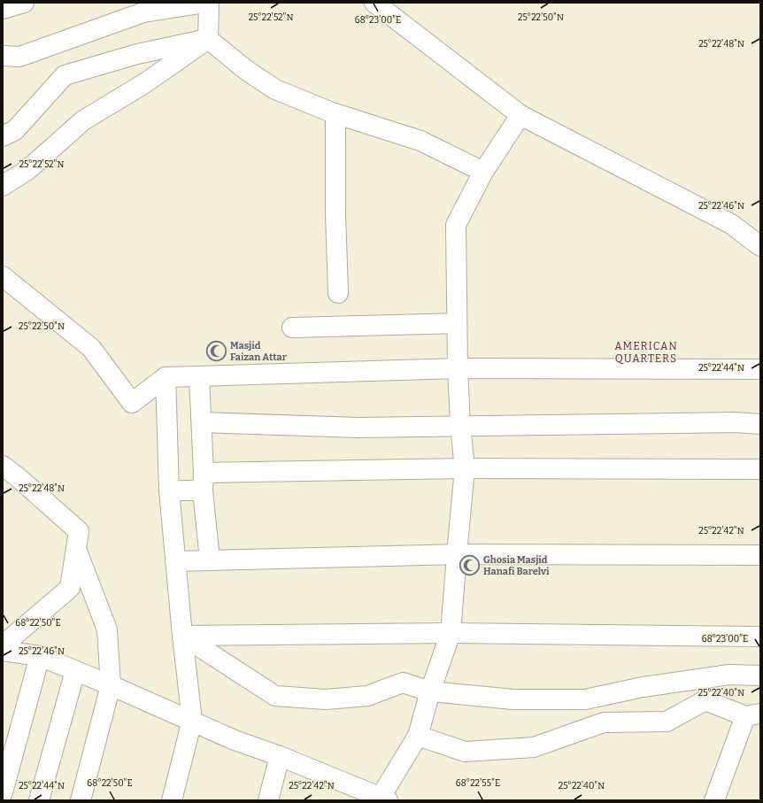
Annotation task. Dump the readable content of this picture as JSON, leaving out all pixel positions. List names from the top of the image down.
{
  "districts": ["AMERICAN QUARTERS"],
  "places": {
    "mosque": ["Masjid Faizan Attar", "Ghosia Masjid Hanafi Barelvi"]
  },
  "coordinates": [
    "25°22'52\"N",
    "25°22'50\"N",
    "68°23'00\"E",
    "25°22'48\"N",
    "25°22'46\"N",
    "25°22'44\"N",
    "25°22'42\"N",
    "68°22'50\"E",
    "25°22'40\"N",
    "68°22'55\"E"
  ]
}
